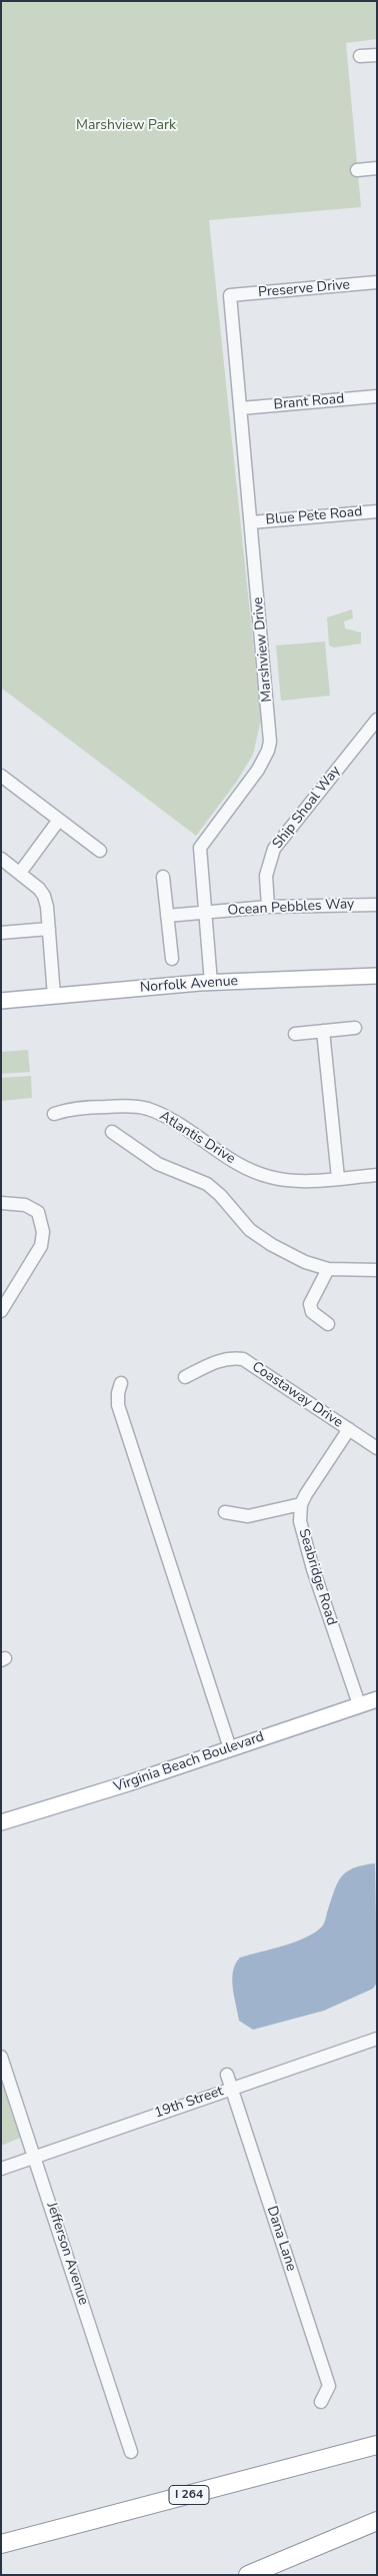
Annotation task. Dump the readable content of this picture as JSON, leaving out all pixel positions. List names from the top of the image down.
{
  "streets": {
    "highway": ["I 264"],
    "main road": ["Norfolk Avenue", "Virginia Beach Boulevard"],
    "street": [
      "Preserve Drive",
      "Brant Road",
      "Blue Pete Road",
      "Marshview Drive",
      "Ship Shoal Way",
      "Ocean Pebbles Way",
      "Atlantis Drive",
      "Coastaway Drive",
      "Seabridge Road",
      "19th Street",
      "Dana Lane",
      "Jefferson Avenue"
    ]
  },
  "crossings": [
    ["Preserve Drive", "Marshview Drive"],
    ["Brant Road", "Marshview Drive"],
    ["Blue Pete Road", "Marshview Drive"],
    ["Marshview Drive", "Ocean Pebbles Way"],
    ["Marshview Drive", "Norfolk Avenue"],
    ["Ship Shoal Way", "Ocean Pebbles Way"],
    ["Seabridge Road", "Virginia Beach Boulevard"],
    ["19th Street", "Dana Lane"],
    ["19th Street", "Jefferson Avenue"]
  ],
  "parks": ["Marshview Park"]
}
